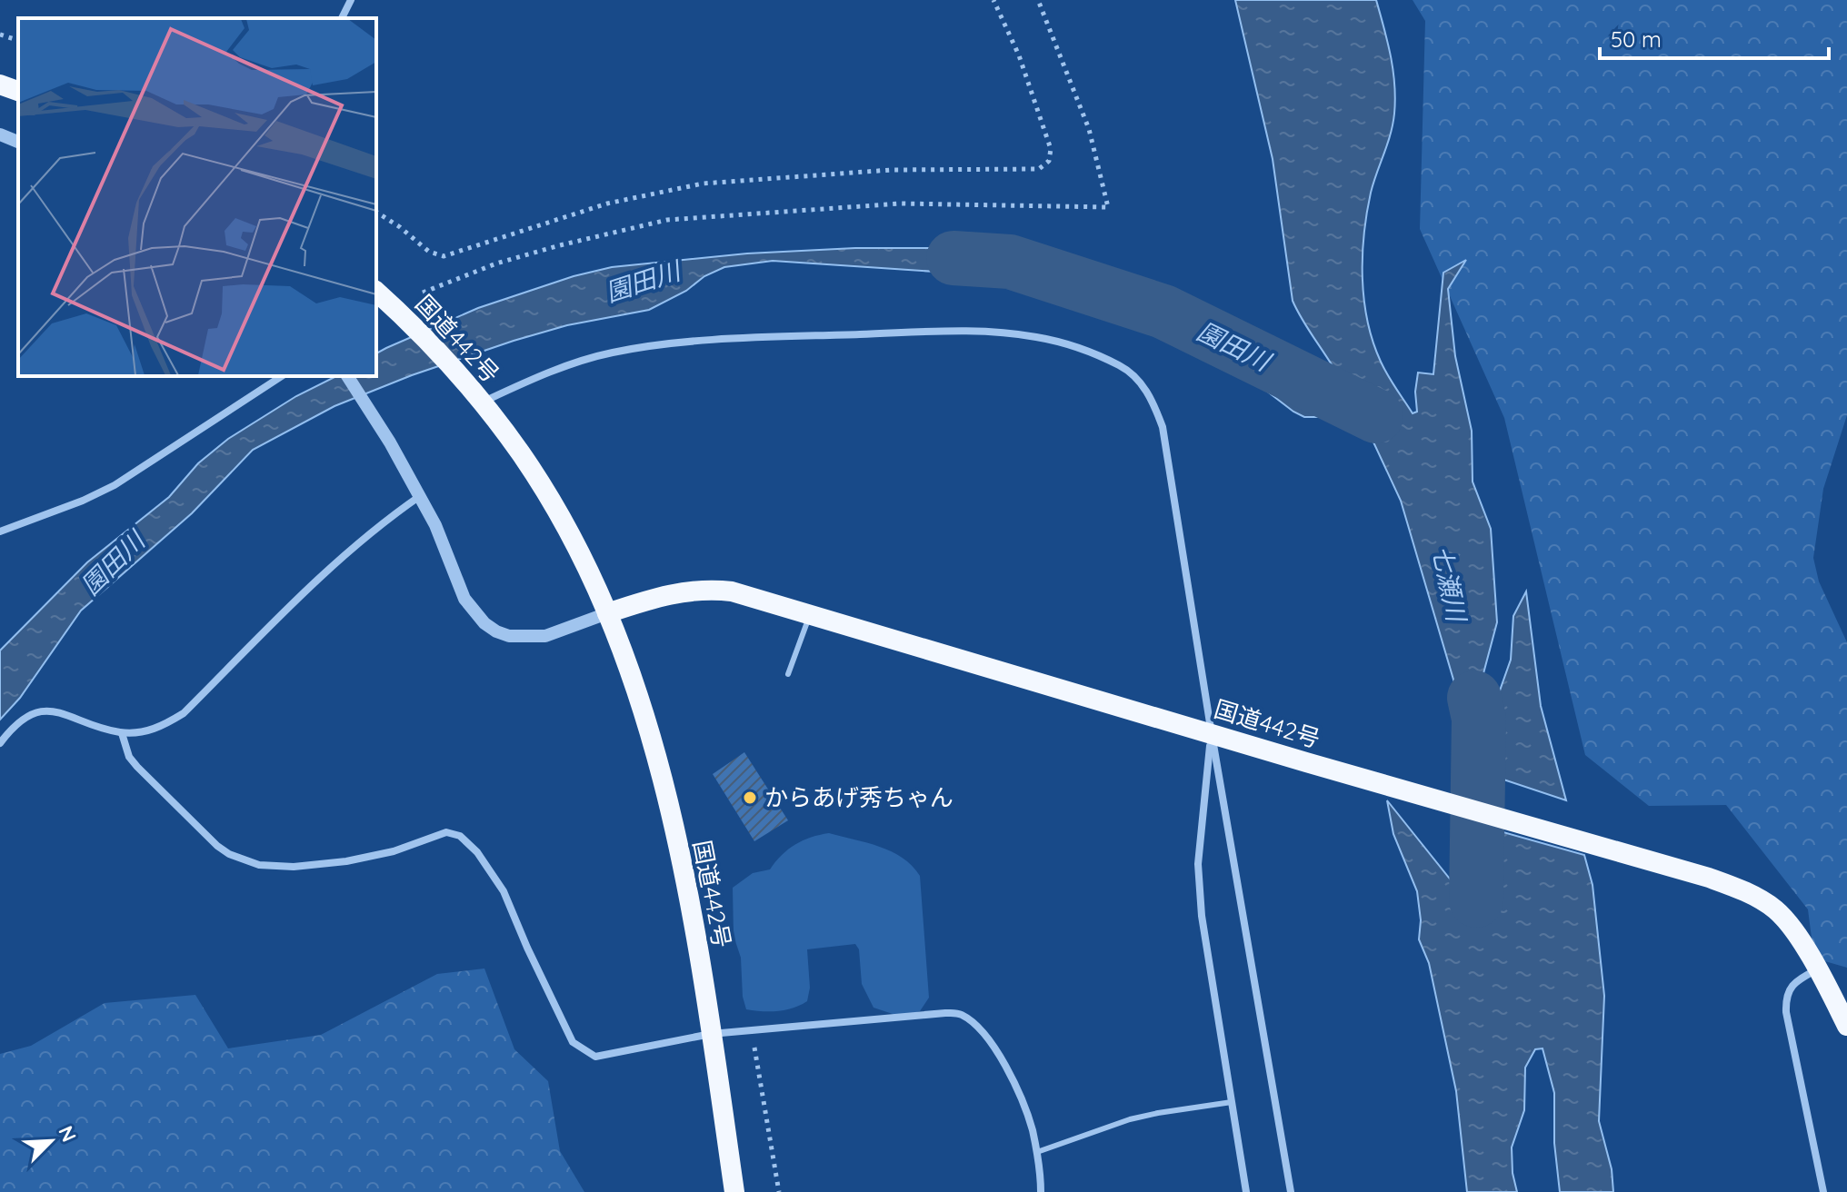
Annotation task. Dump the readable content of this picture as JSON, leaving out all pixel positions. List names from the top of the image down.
{
  "streets": {
    "highway": ["国道442号"]
  },
  "water": ["園田川", "七瀬川"],
  "places": ["からあげ秀ちゃん"],
  "scale_bar": "50 m",
  "north": "top right"
}
